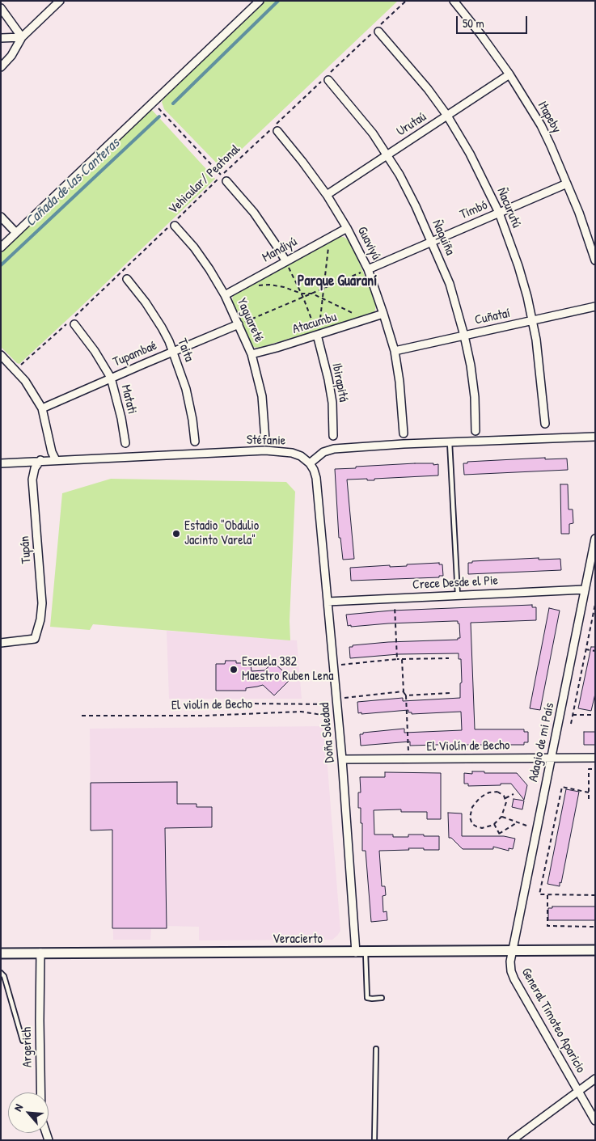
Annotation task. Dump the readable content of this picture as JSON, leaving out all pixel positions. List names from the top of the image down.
{
  "streets": {
    "street": [
      "Itapeby",
      "Urutaú",
      "Ñacurutú",
      "Timbó",
      "Ñaquiña",
      "Guaviyú",
      "Mandiyú",
      "Cuñataí",
      "Yaguareté",
      "Atacumbu",
      "Taita",
      "Tupambaé",
      "Ibirapitá",
      "Matati",
      "Stéfanie",
      "Tupán",
      "Crece Desde el Pie",
      "Doña Soledad",
      "Adagio de mi País",
      "El Violín de Becho",
      "Veracierto",
      "General Timoteo Aparicio",
      "Argerich"
    ],
    "path": ["Vehicular/ Peatonal", "El violín de Becho"]
  },
  "crossings": [
    ["Itapeby", "Urutaú"],
    ["Itapeby", "Timbó"],
    ["Urutaú", "Ñacurutú"],
    ["Urutaú", "Ñaquiña"],
    ["Urutaú", "Guaviyú"],
    ["Vehicular/ Peatonal", "Ñaquiña"],
    ["Vehicular/ Peatonal", "Yaguareté"],
    ["Ñacurutú", "Timbó"],
    ["Ñacurutú", "Cuñataí"],
    ["Timbó", "Ñaquiña"],
    ["Timbó", "Guaviyú"],
    ["Ñaquiña", "Cuñataí"],
    ["Guaviyú", "Mandiyú"],
    ["Guaviyú", "Cuñataí"],
    ["Guaviyú", "Atacumbu"],
    ["Mandiyú", "Yaguareté"],
    ["Yaguareté", "Atacumbu"],
    ["Yaguareté", "Tupambaé"],
    ["Atacumbu", "Ibirapitá"],
    ["Taita", "Tupambaé"],
    ["Tupambaé", "Matati"],
    ["Stéfanie", "Tupán"],
    ["Stéfanie", "Doña Soledad"],
    ["Crece Desde el Pie", "Doña Soledad"],
    ["Crece Desde el Pie", "Adagio de mi País"],
    ["El violín de Becho", "Doña Soledad"],
    ["Doña Soledad", "El Violín de Becho"],
    ["Doña Soledad", "Veracierto"],
    ["Adagio de mi País", "El Violín de Becho"],
    ["Adagio de mi País", "Veracierto"],
    ["Adagio de mi País", "General Timoteo Aparicio"],
    ["Veracierto", "General Timoteo Aparicio"],
    ["Veracierto", "Argerich"]
  ],
  "districts": ["Parque Guaraní"],
  "water": ["Cañada de las Canteras"],
  "places": ["Estadio \"Obdulio Jacinto Varela\"", "Escuela 382 Maestro Ruben Lena"],
  "scale_bar": "50 m",
  "north": "top left"
}
